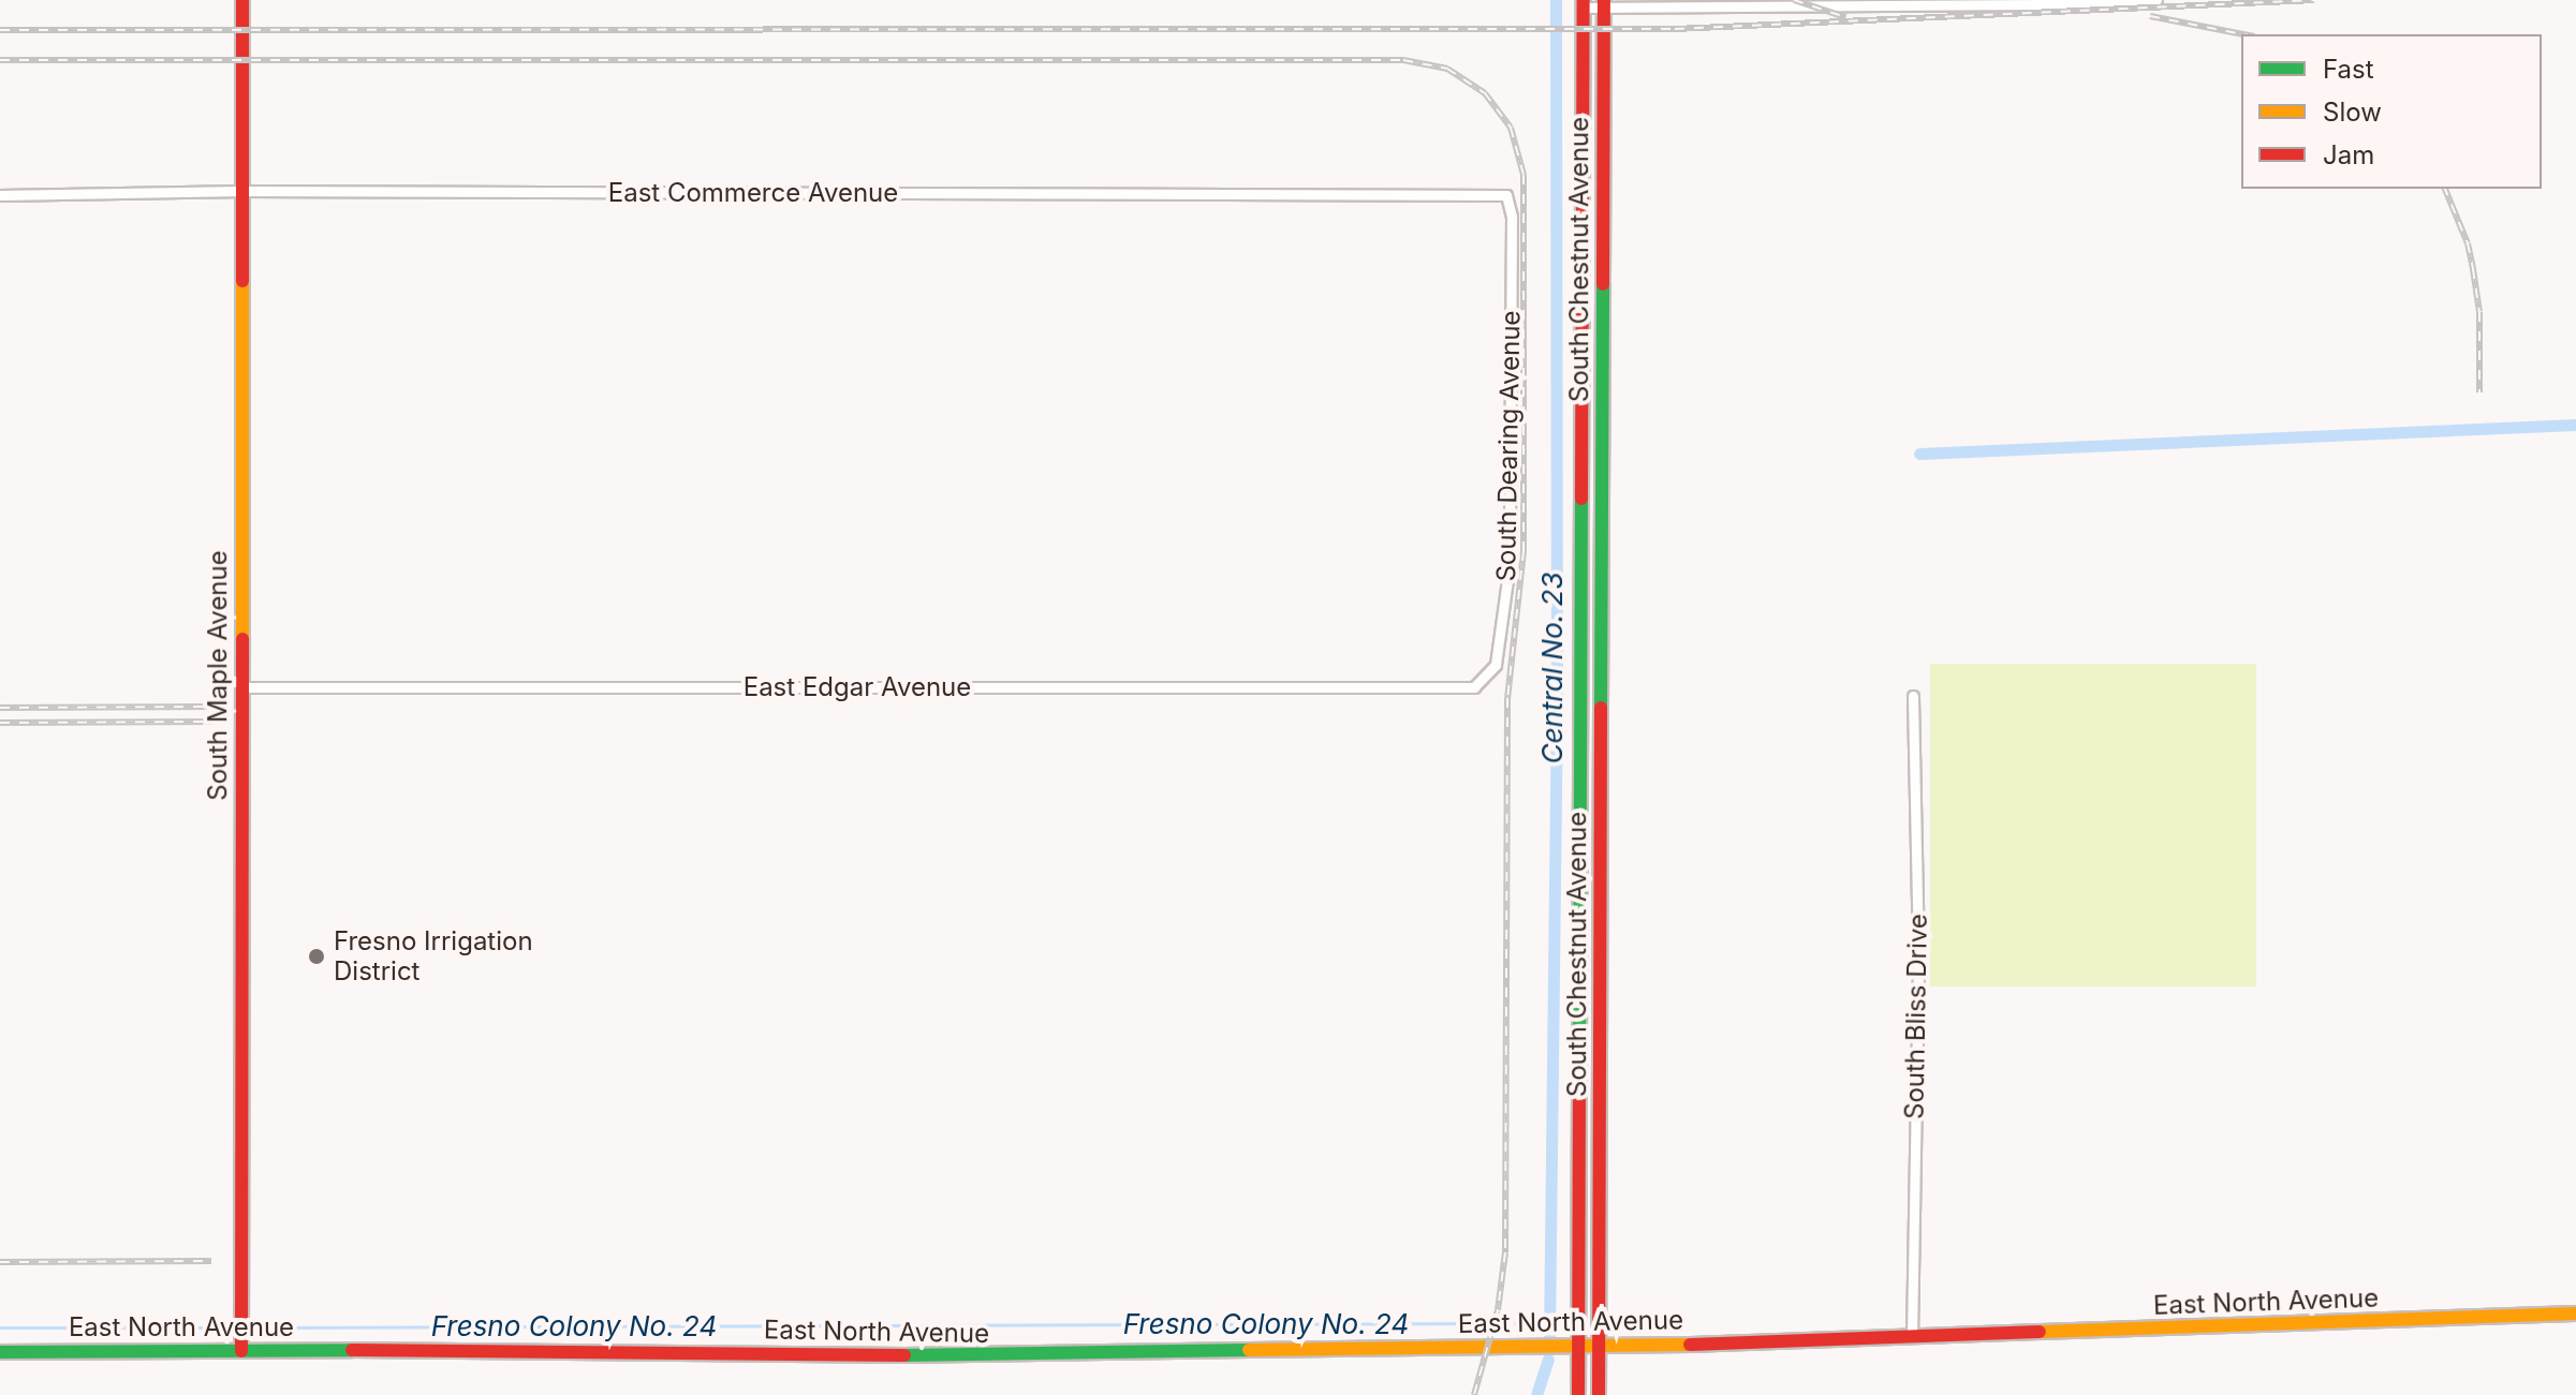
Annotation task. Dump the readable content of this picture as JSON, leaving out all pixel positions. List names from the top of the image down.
{
  "streets": {
    "street": [
      "East Commerce Avenue",
      "South Chestnut Avenue",
      "South Dearing Avenue",
      "South Maple Avenue",
      "East Edgar Avenue",
      "South Bliss Drive",
      "East North Avenue"
    ]
  },
  "crossings": [
    ["East Commerce Avenue", "South Dearing Avenue"],
    ["East Commerce Avenue", "South Maple Avenue"],
    ["South Chestnut Avenue", "East North Avenue"],
    ["South Dearing Avenue", "East Edgar Avenue"],
    ["South Maple Avenue", "East Edgar Avenue"],
    ["South Maple Avenue", "East North Avenue"],
    ["South Bliss Drive", "East North Avenue"]
  ],
  "water": ["Central No. 23", "Fresno Colony No. 24"],
  "places": ["Fresno Irrigation District"],
  "legend": ["Fast", "Slow", "Jam"]
}
